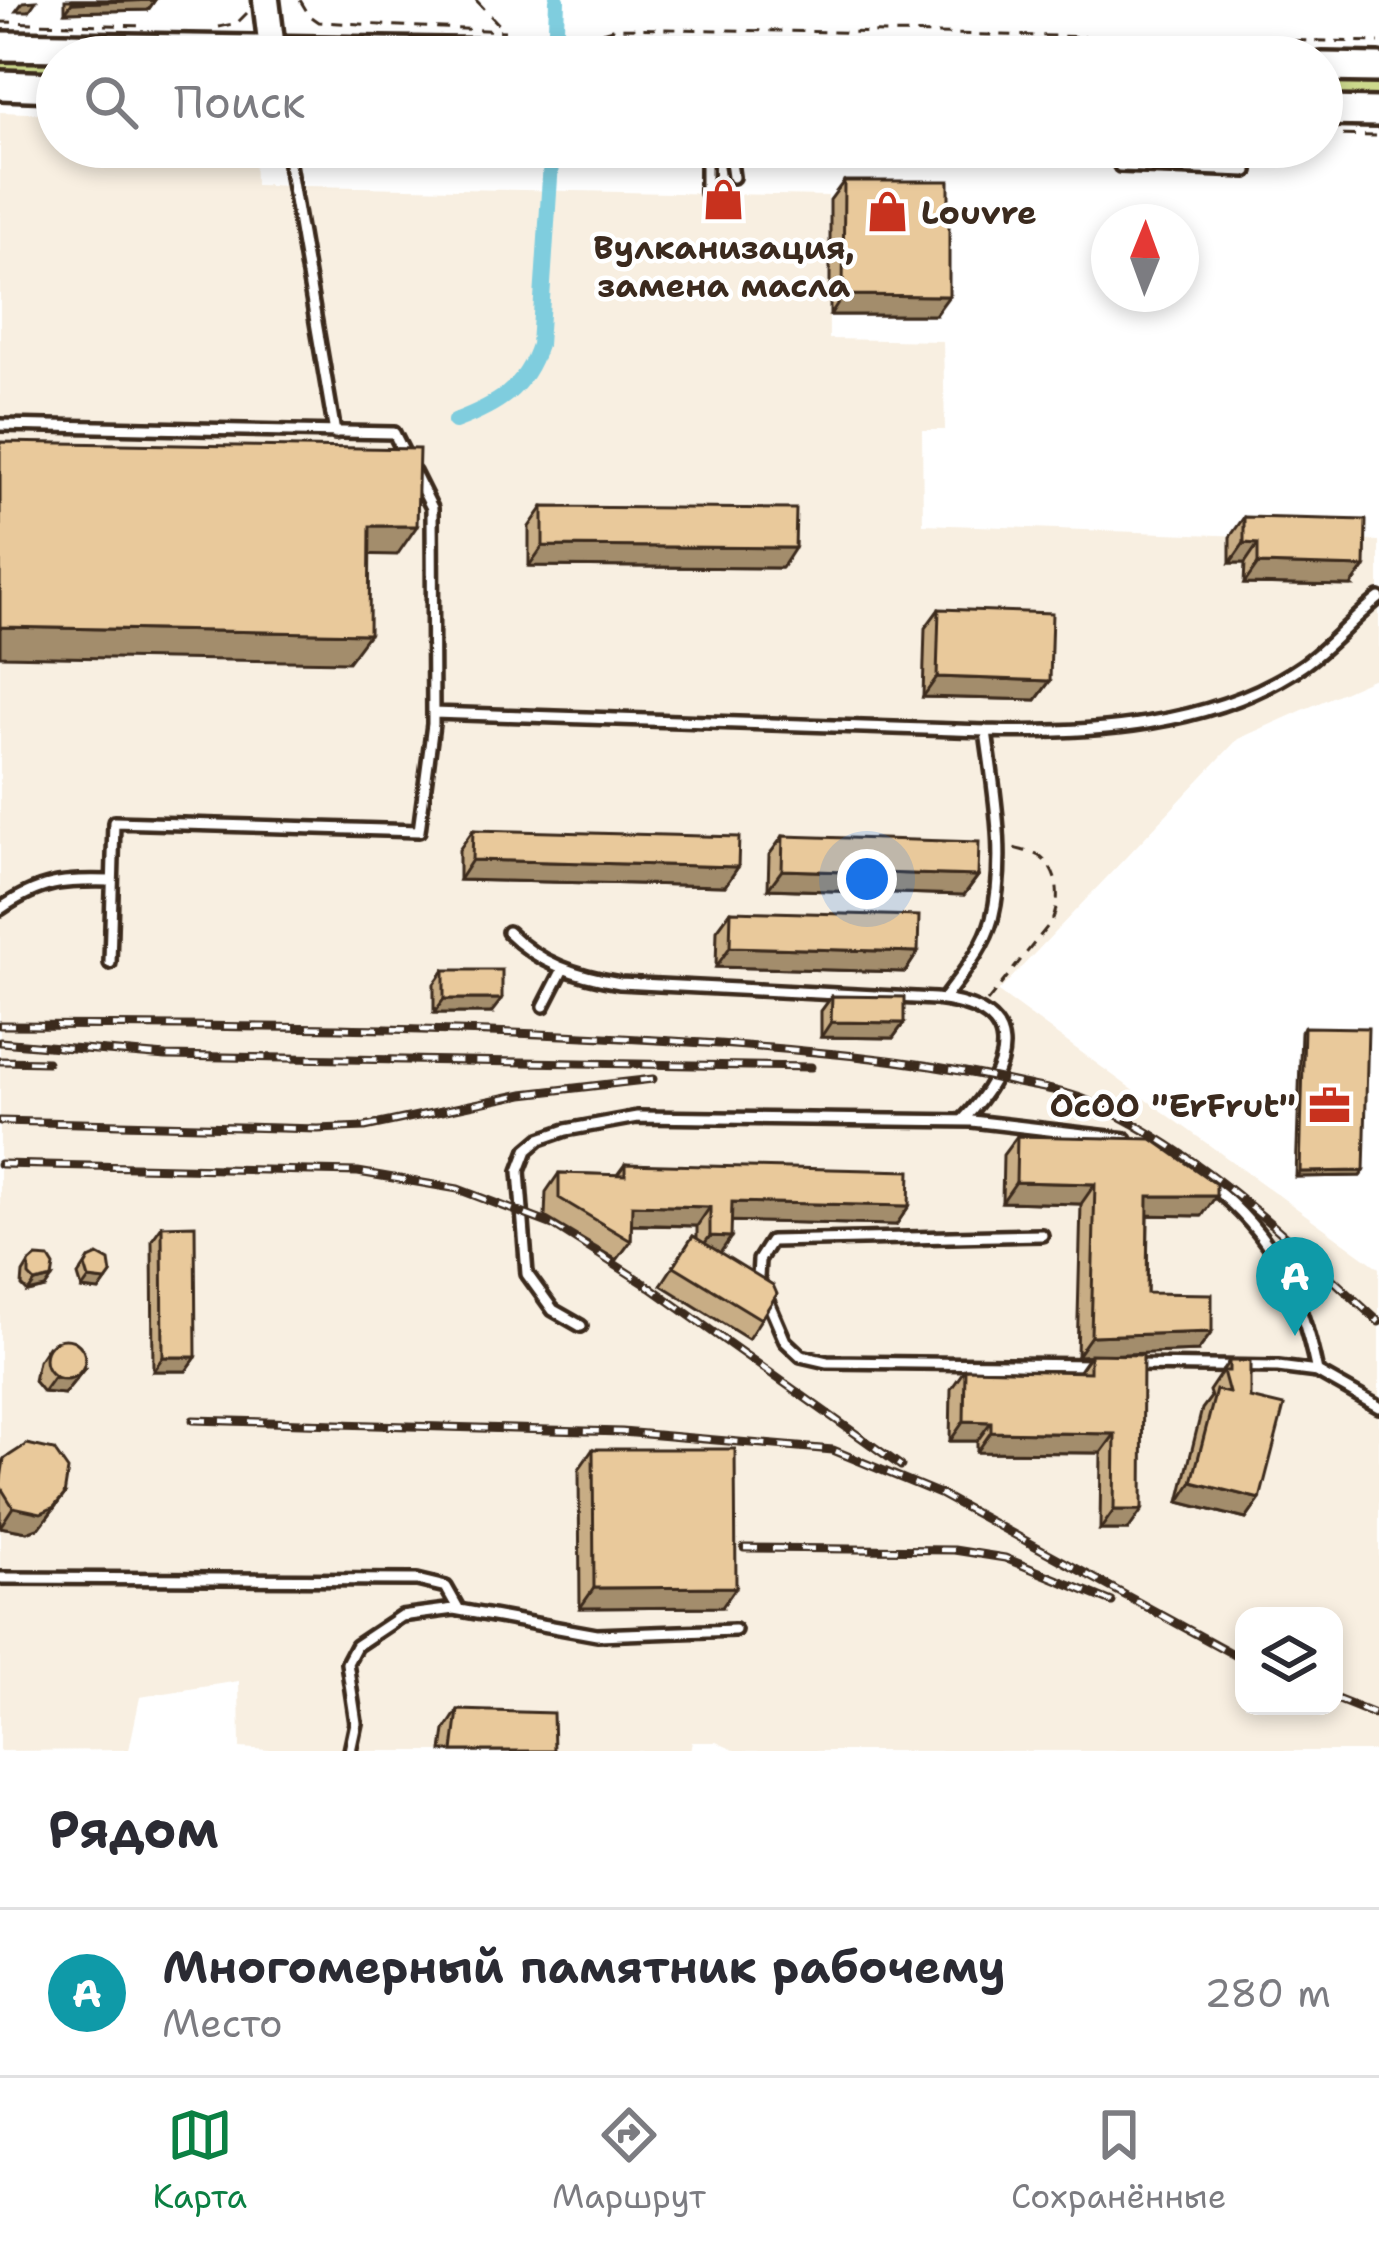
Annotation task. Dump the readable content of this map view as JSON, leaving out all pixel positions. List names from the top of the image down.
{
  "places": {
    "shop": ["Вулканизация, замена масла", "Louvre"],
    "office": ["ОсОО \"ErFrut\""]
  },
  "north": "top",
  "page": {
    "search": "Поиск",
    "pins": "A",
    "heading": "Рядом",
    "list": [
      {
        "mark": "A",
        "name": "Многомерный памятник рабочему",
        "note": "Место",
        "value": "280 m"
      }
    ],
    "nav": ["Карта", "Маршрут", "Сохранённые"]
  }
}
